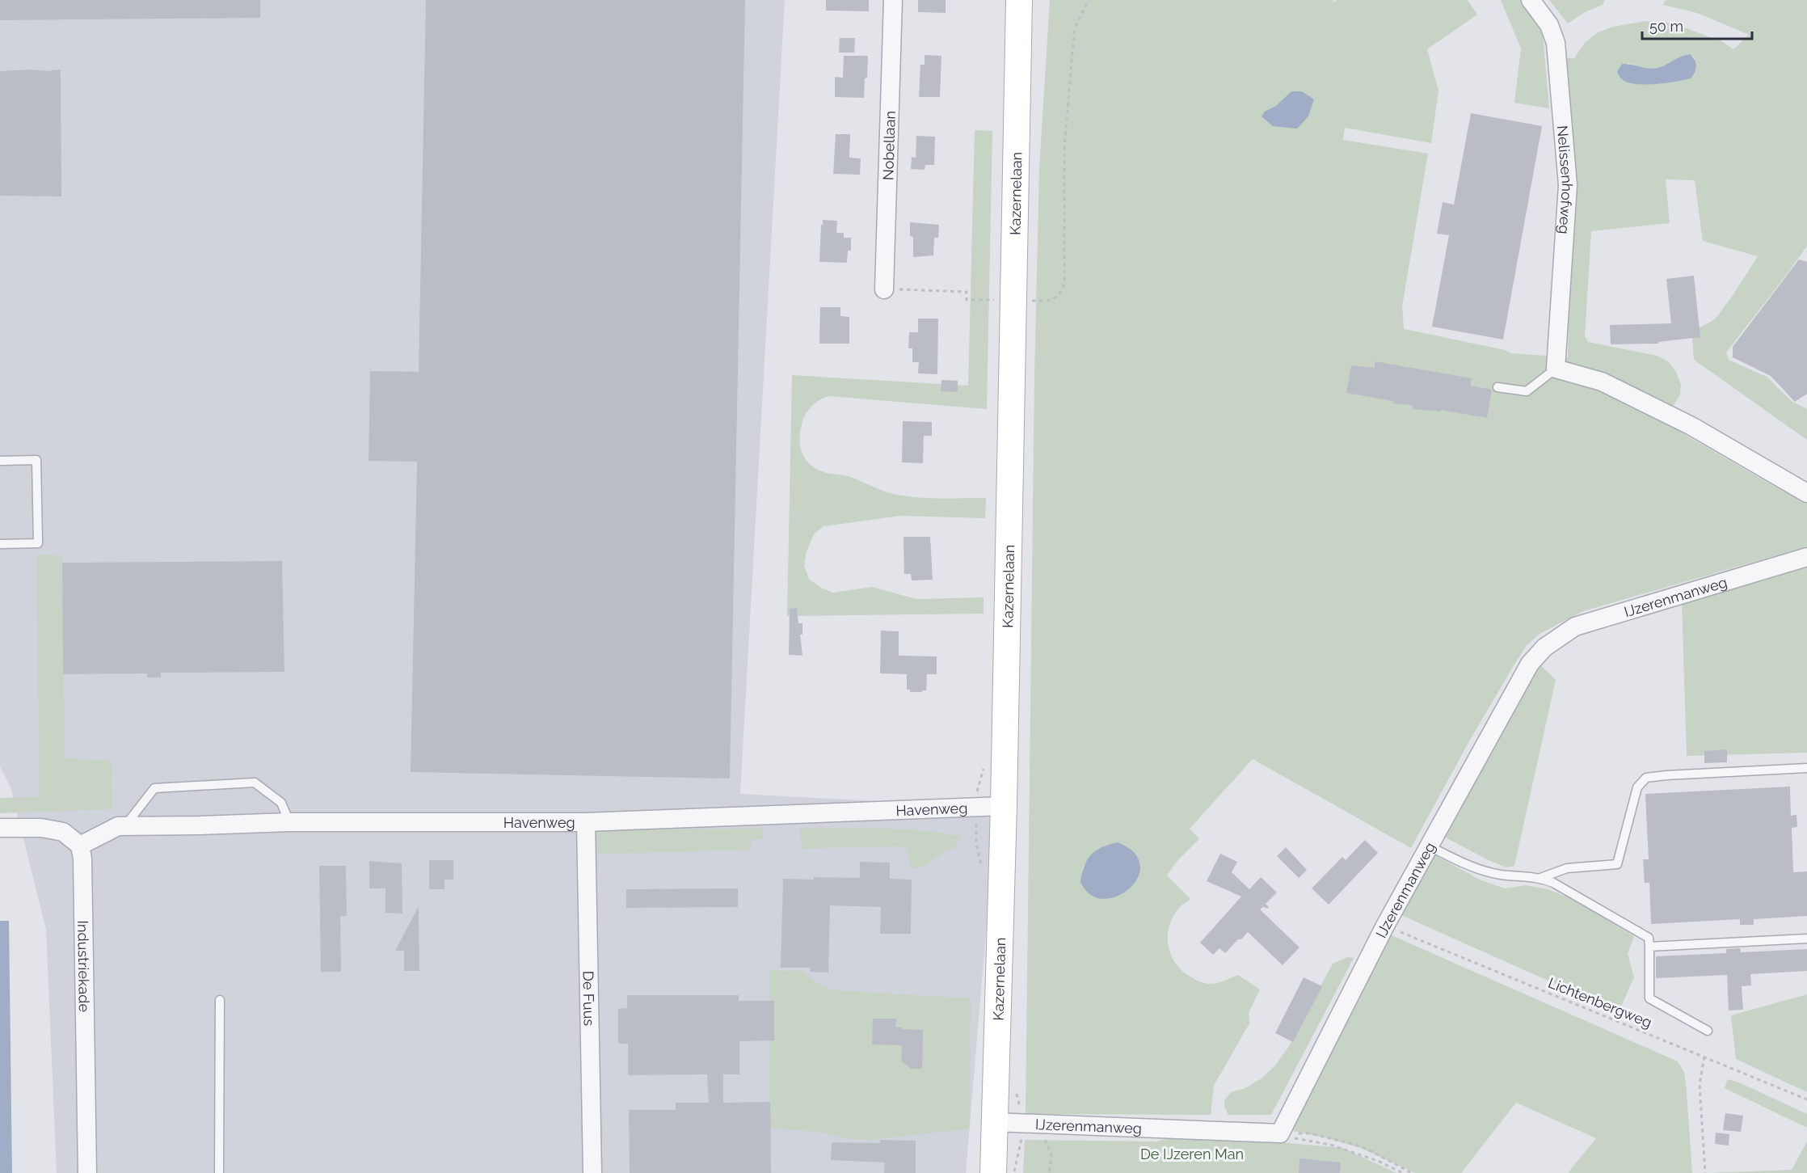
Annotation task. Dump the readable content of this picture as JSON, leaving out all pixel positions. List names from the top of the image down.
{
  "streets": {
    "street": [
      "Nobellaan",
      "Nelissenhofweg",
      "Kazernelaan",
      "IJzerenmanweg",
      "Havenweg",
      "Industriekade",
      "De Fuus"
    ],
    "path": ["Lichtenbergweg"]
  },
  "crossings": [
    ["Kazernelaan", "IJzerenmanweg"],
    ["Kazernelaan", "Havenweg"],
    ["IJzerenmanweg", "Lichtenbergweg"],
    ["Havenweg", "Industriekade"],
    ["Havenweg", "De Fuus"]
  ],
  "parks": ["De IJzeren Man"],
  "scale_bar": "50 m"
}
